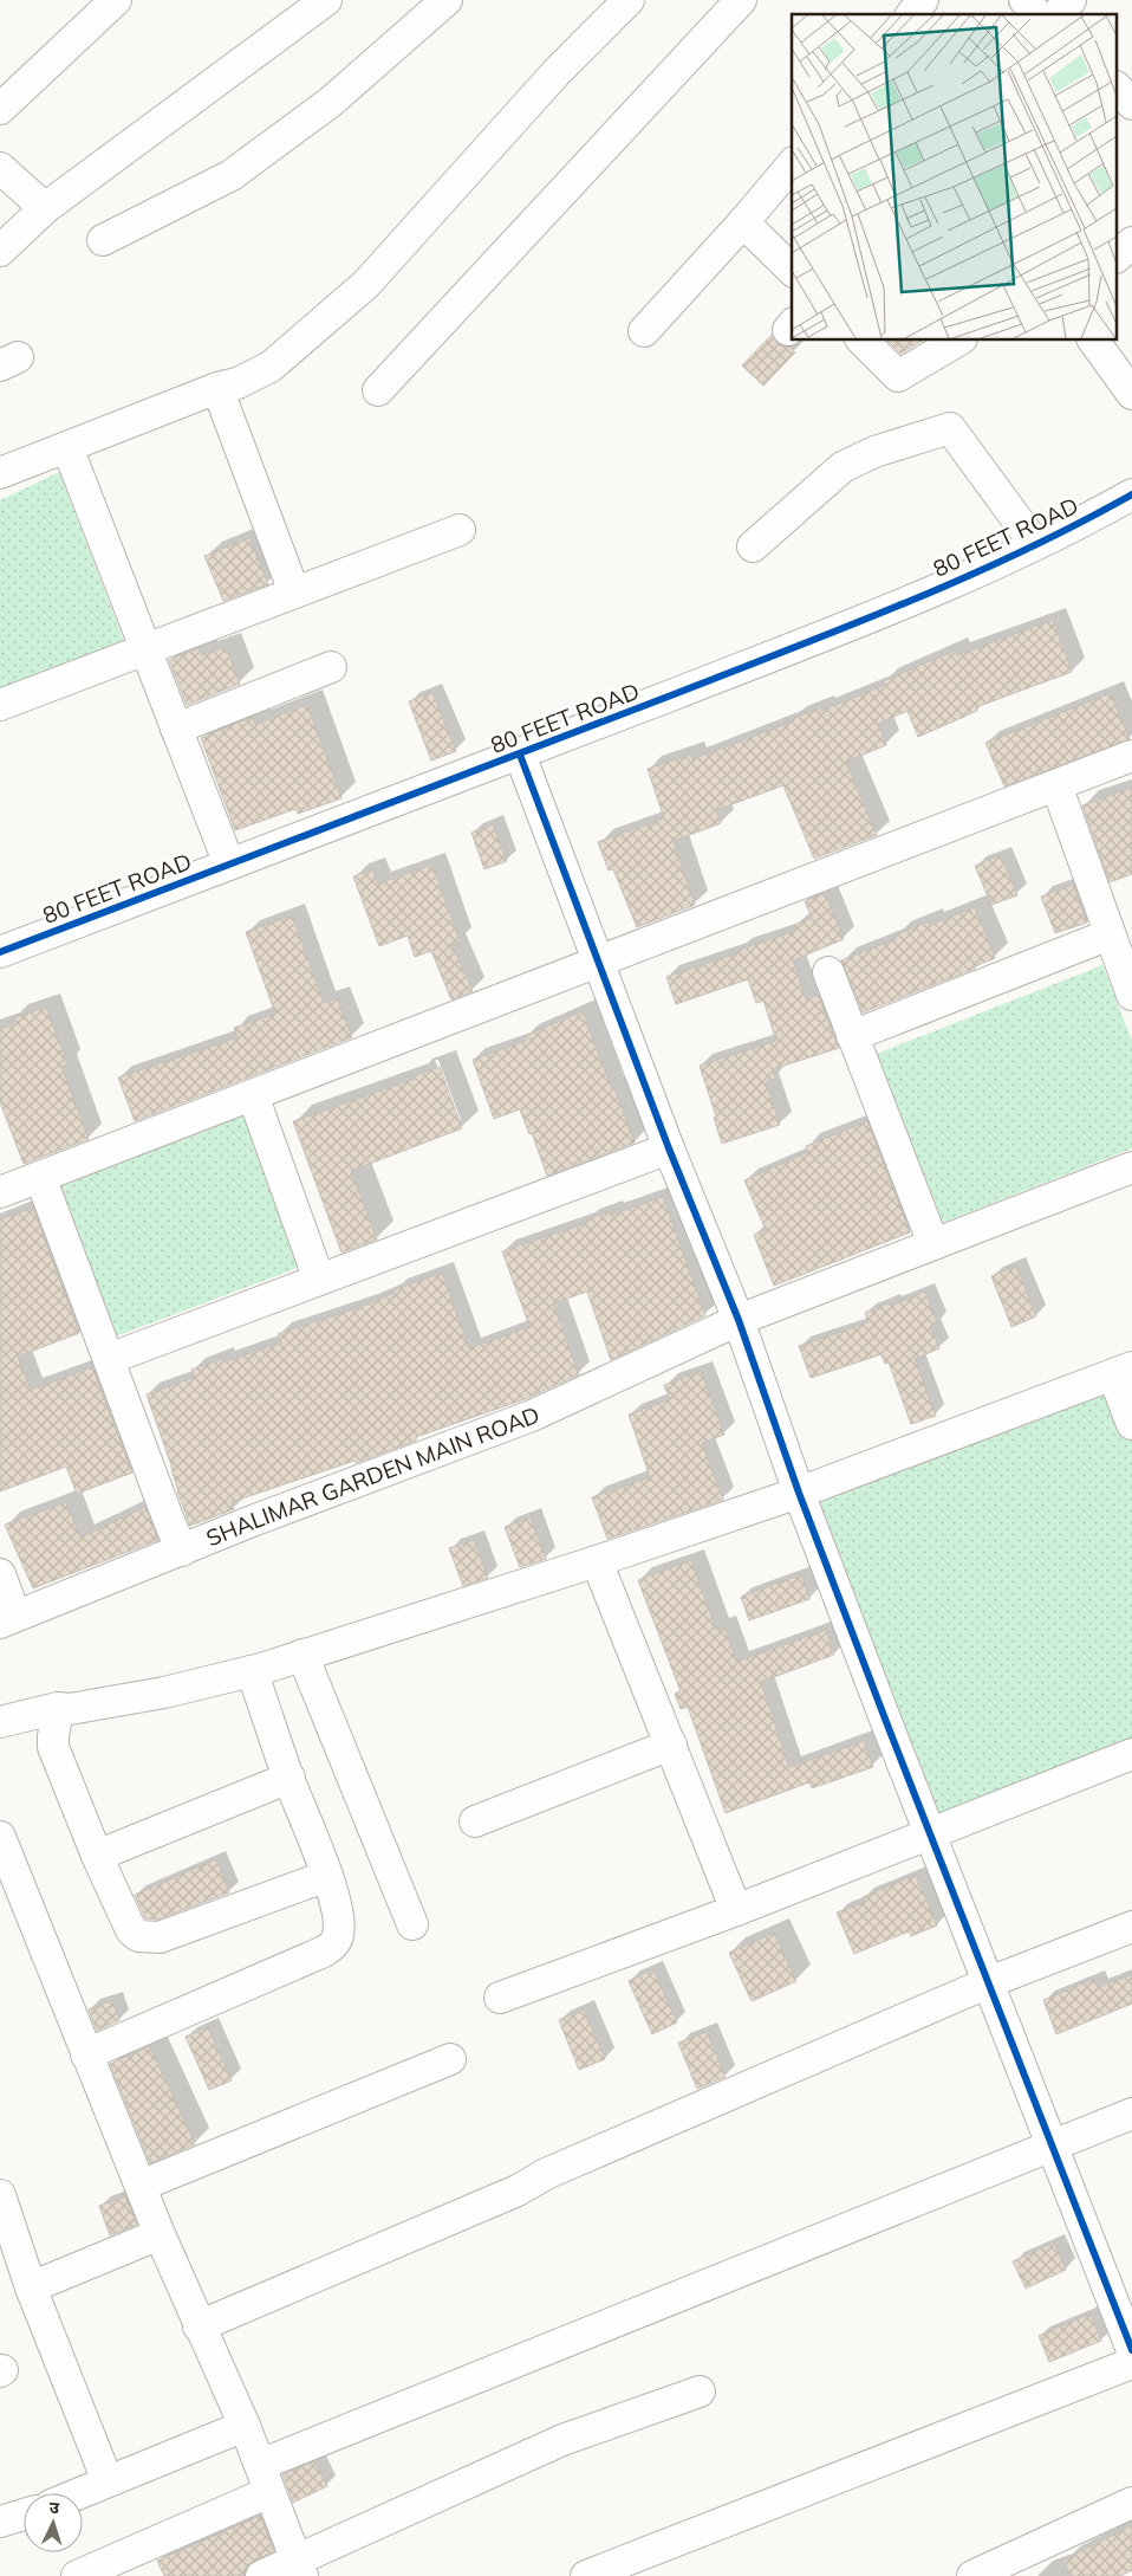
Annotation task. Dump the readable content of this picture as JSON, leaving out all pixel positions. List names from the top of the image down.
{
  "streets": {
    "street": ["80 FEET ROAD", "SHALIMAR GARDEN MAIN ROAD"]
  },
  "north": "top"
}
